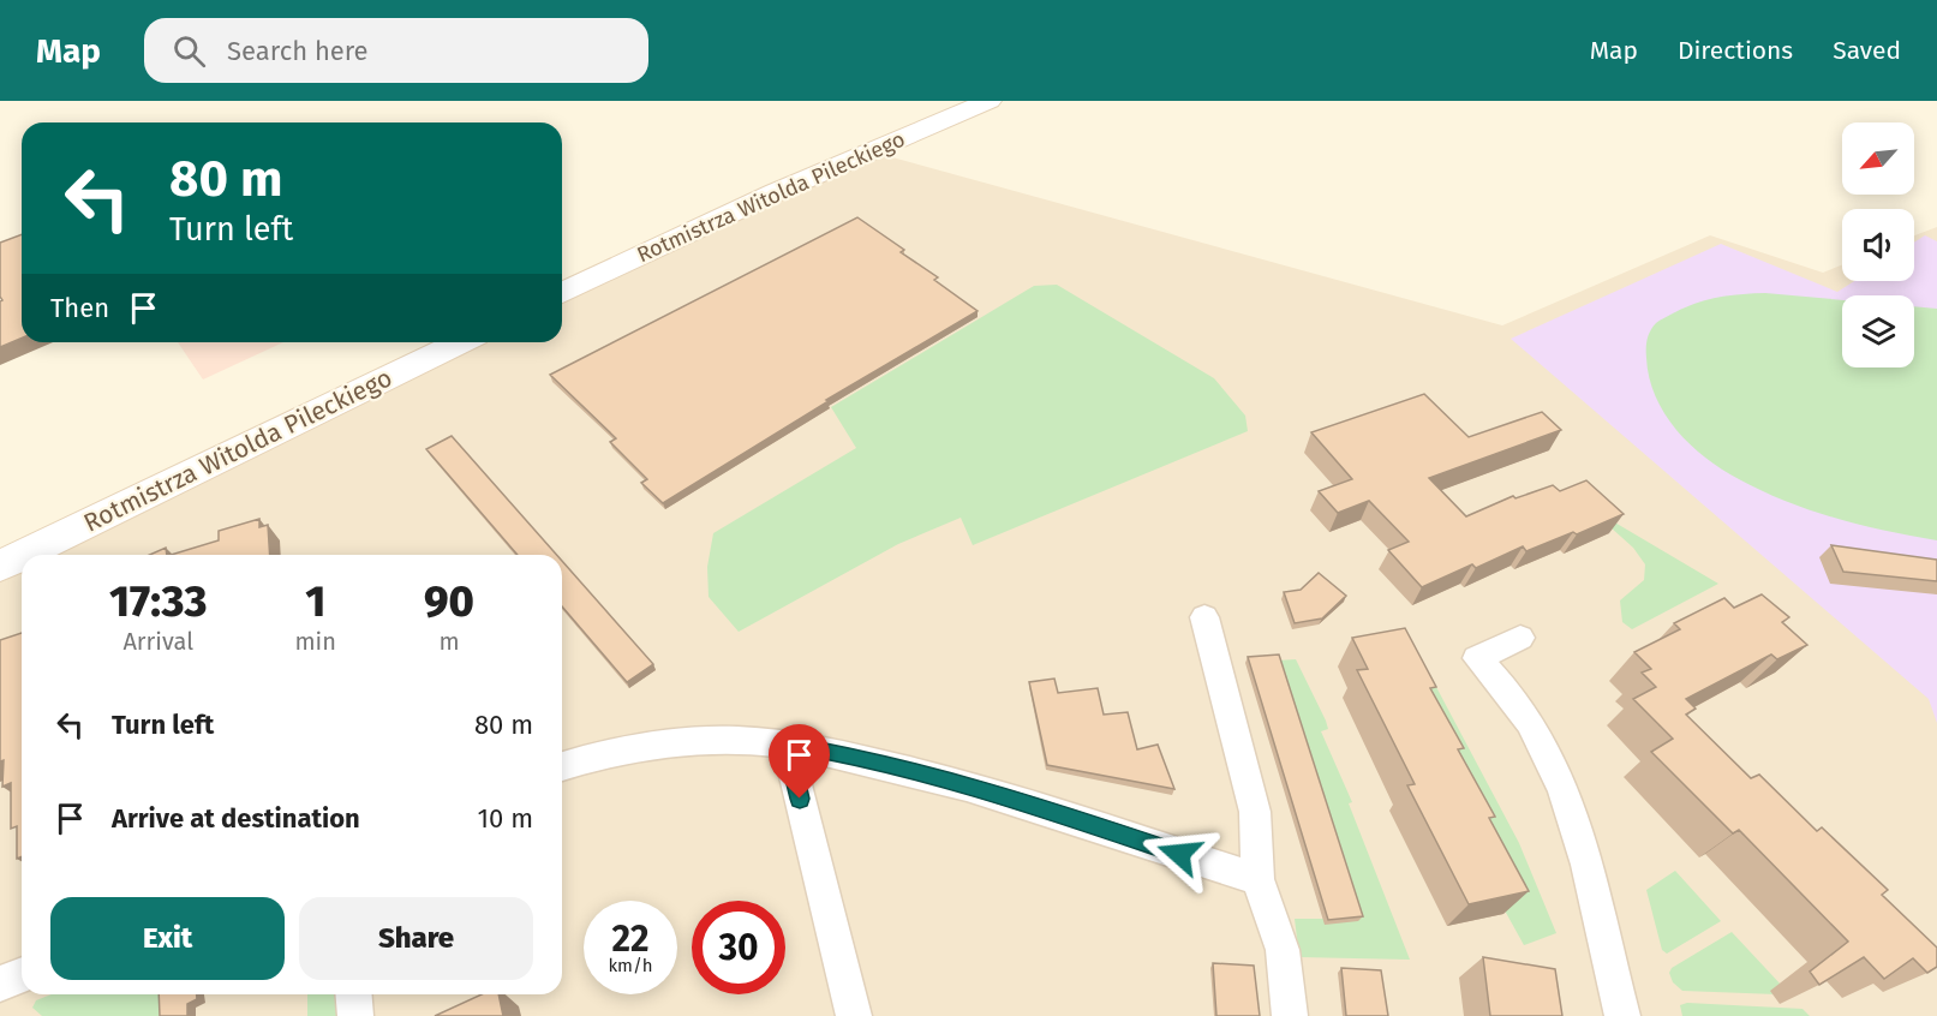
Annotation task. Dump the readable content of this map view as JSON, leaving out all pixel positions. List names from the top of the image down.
{
  "streets": {
    "main road": ["Rotmistrza Witolda Pileckiego"]
  },
  "north": "bottom left",
  "page": {
    "header": "Map",
    "search": "Search here",
    "nav": ["Map", "Directions", "Saved"],
    "turn": ["80 m", "Turn left"],
    "then": "Then",
    "eta": [
      "17:33",
      "Arrival",
      "1",
      "min",
      "90",
      "m"
    ],
    "list": [
      {
        "name": "Turn left",
        "value": "80 m"
      },
      {
        "name": "Arrive at destination",
        "value": "10 m"
      }
    ],
    "buttons": ["Exit", "Share"],
    "speed": "22 km/h",
    "limit": "30"
  }
}
